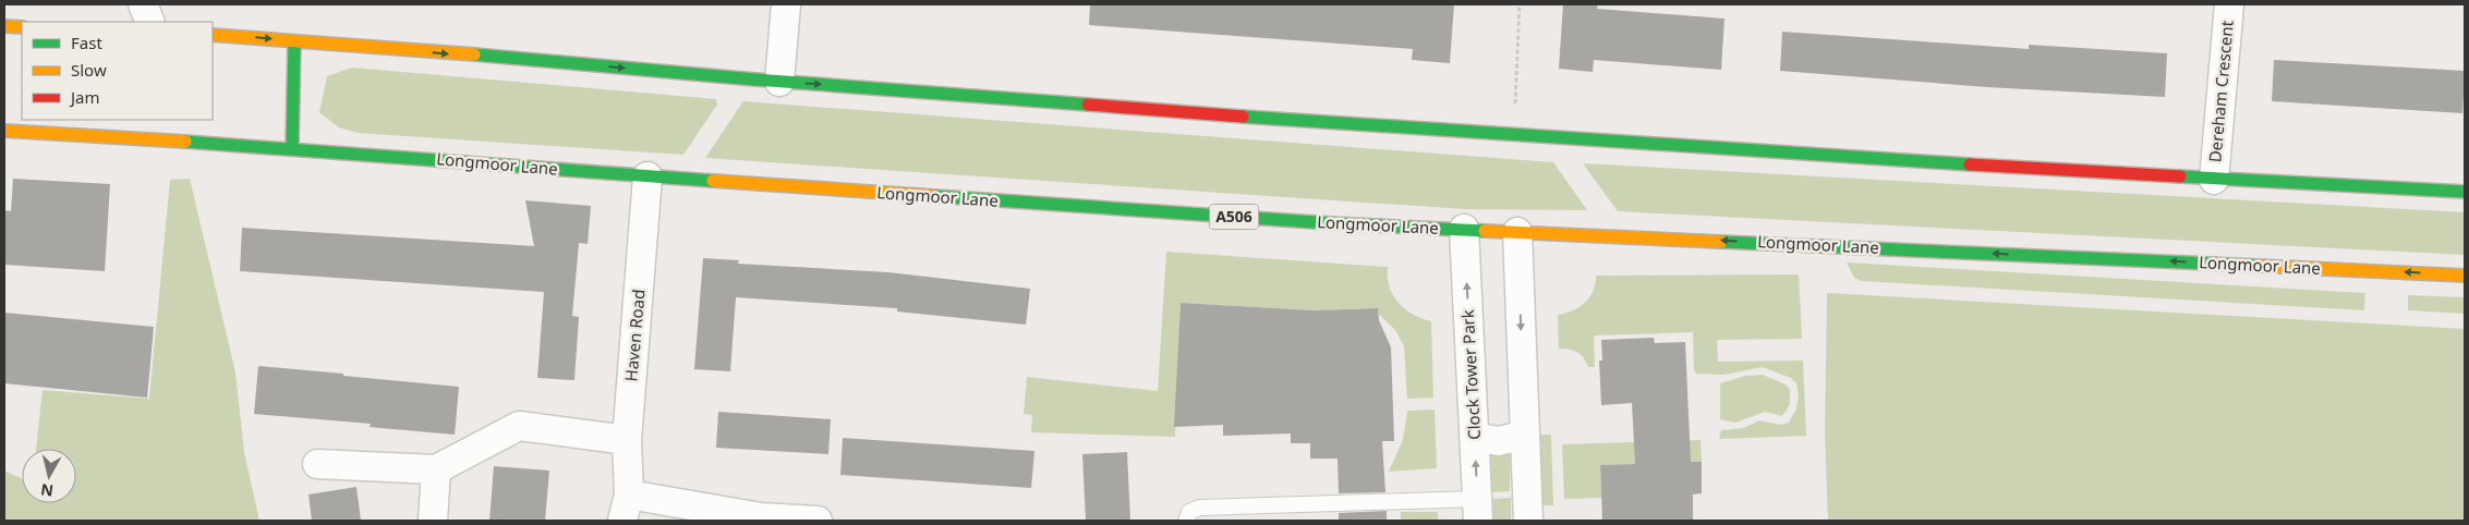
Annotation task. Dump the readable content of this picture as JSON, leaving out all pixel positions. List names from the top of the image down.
{
  "streets": {
    "main road": ["Longmoor Lane", "A506"],
    "street": ["Dereham Crescent", "Haven Road", "Clock Tower Park"]
  },
  "crossings": [
    ["Longmoor Lane", "Haven Road"],
    ["Longmoor Lane", "Clock Tower Park"]
  ],
  "legend": ["Fast", "Slow", "Jam"],
  "north": "bottom"
}
